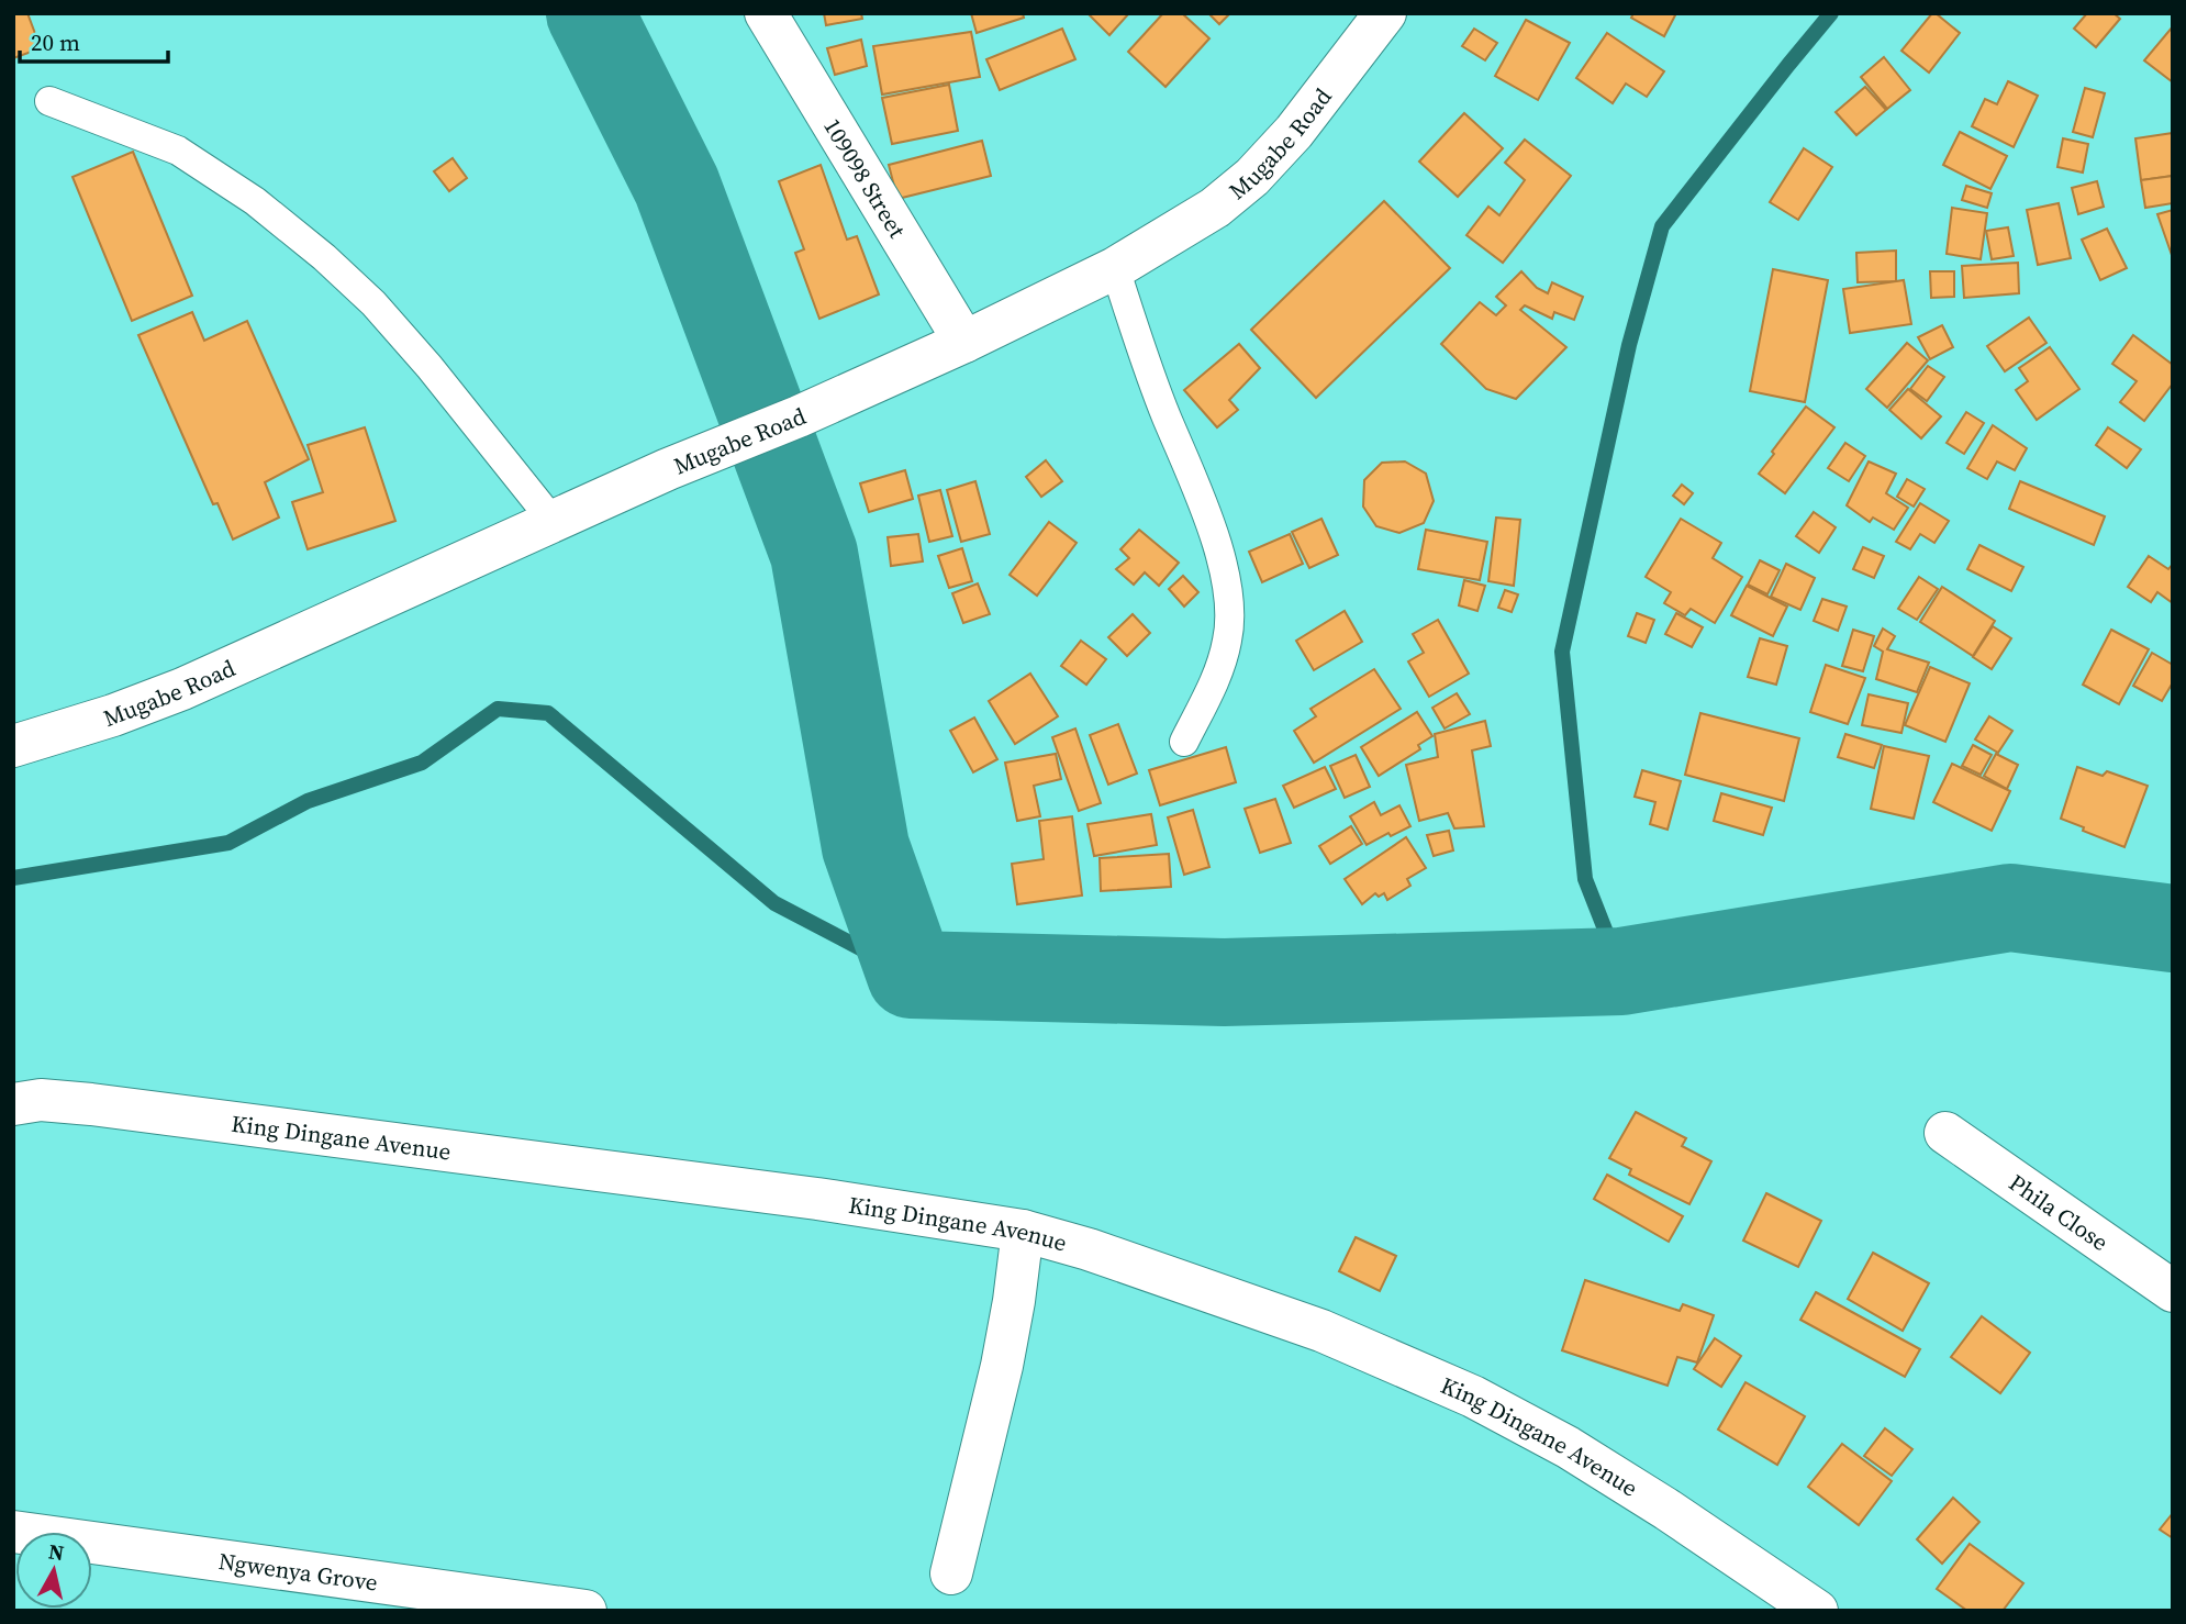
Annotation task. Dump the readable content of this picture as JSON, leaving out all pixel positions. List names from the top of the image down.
{
  "streets": {
    "street": [
      "Mugabe Road",
      "109098 Street",
      "King Dingane Avenue",
      "Phila Close",
      "Ngwenya Grove"
    ]
  },
  "crossings": [
    ["Mugabe Road", "109098 Street"]
  ],
  "scale_bar": "20 m",
  "north": "top"
}
